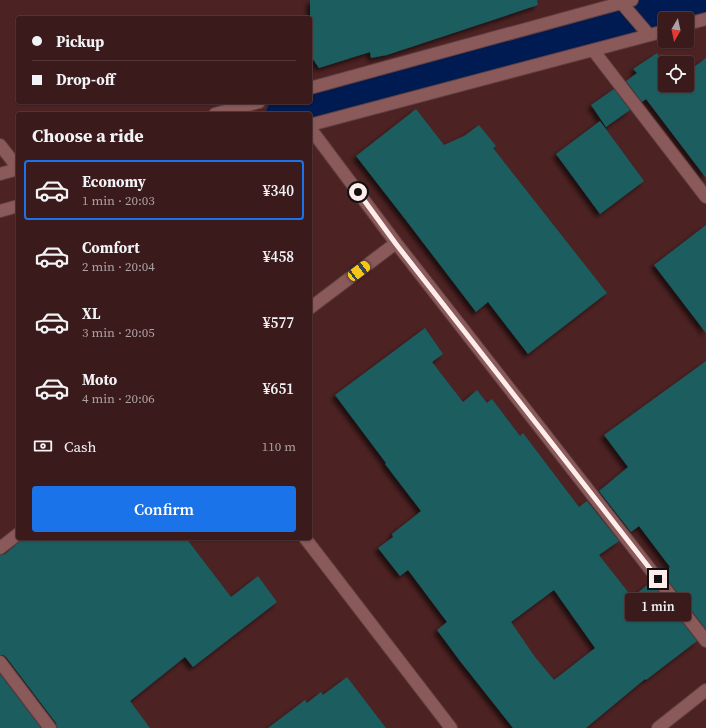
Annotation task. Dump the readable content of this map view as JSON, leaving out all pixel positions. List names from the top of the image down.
{
  "north": "bottom",
  "page": {
    "banner": ["Pickup", "Drop-off"],
    "heading": "Choose a ride",
    "list": [
      {
        "name": "Economy",
        "note": "1 min · 20:03",
        "value": "¥340"
      },
      {
        "name": "Comfort",
        "note": "2 min · 20:04",
        "value": "¥458"
      },
      {
        "name": "XL",
        "note": "3 min · 20:05",
        "value": "¥577"
      },
      {
        "name": "Moto",
        "note": "4 min · 20:06",
        "value": "¥651"
      }
    ],
    "pay": ["Cash", "110 m"],
    "buttons": "Confirm",
    "bubble": "1 min"
  }
}
